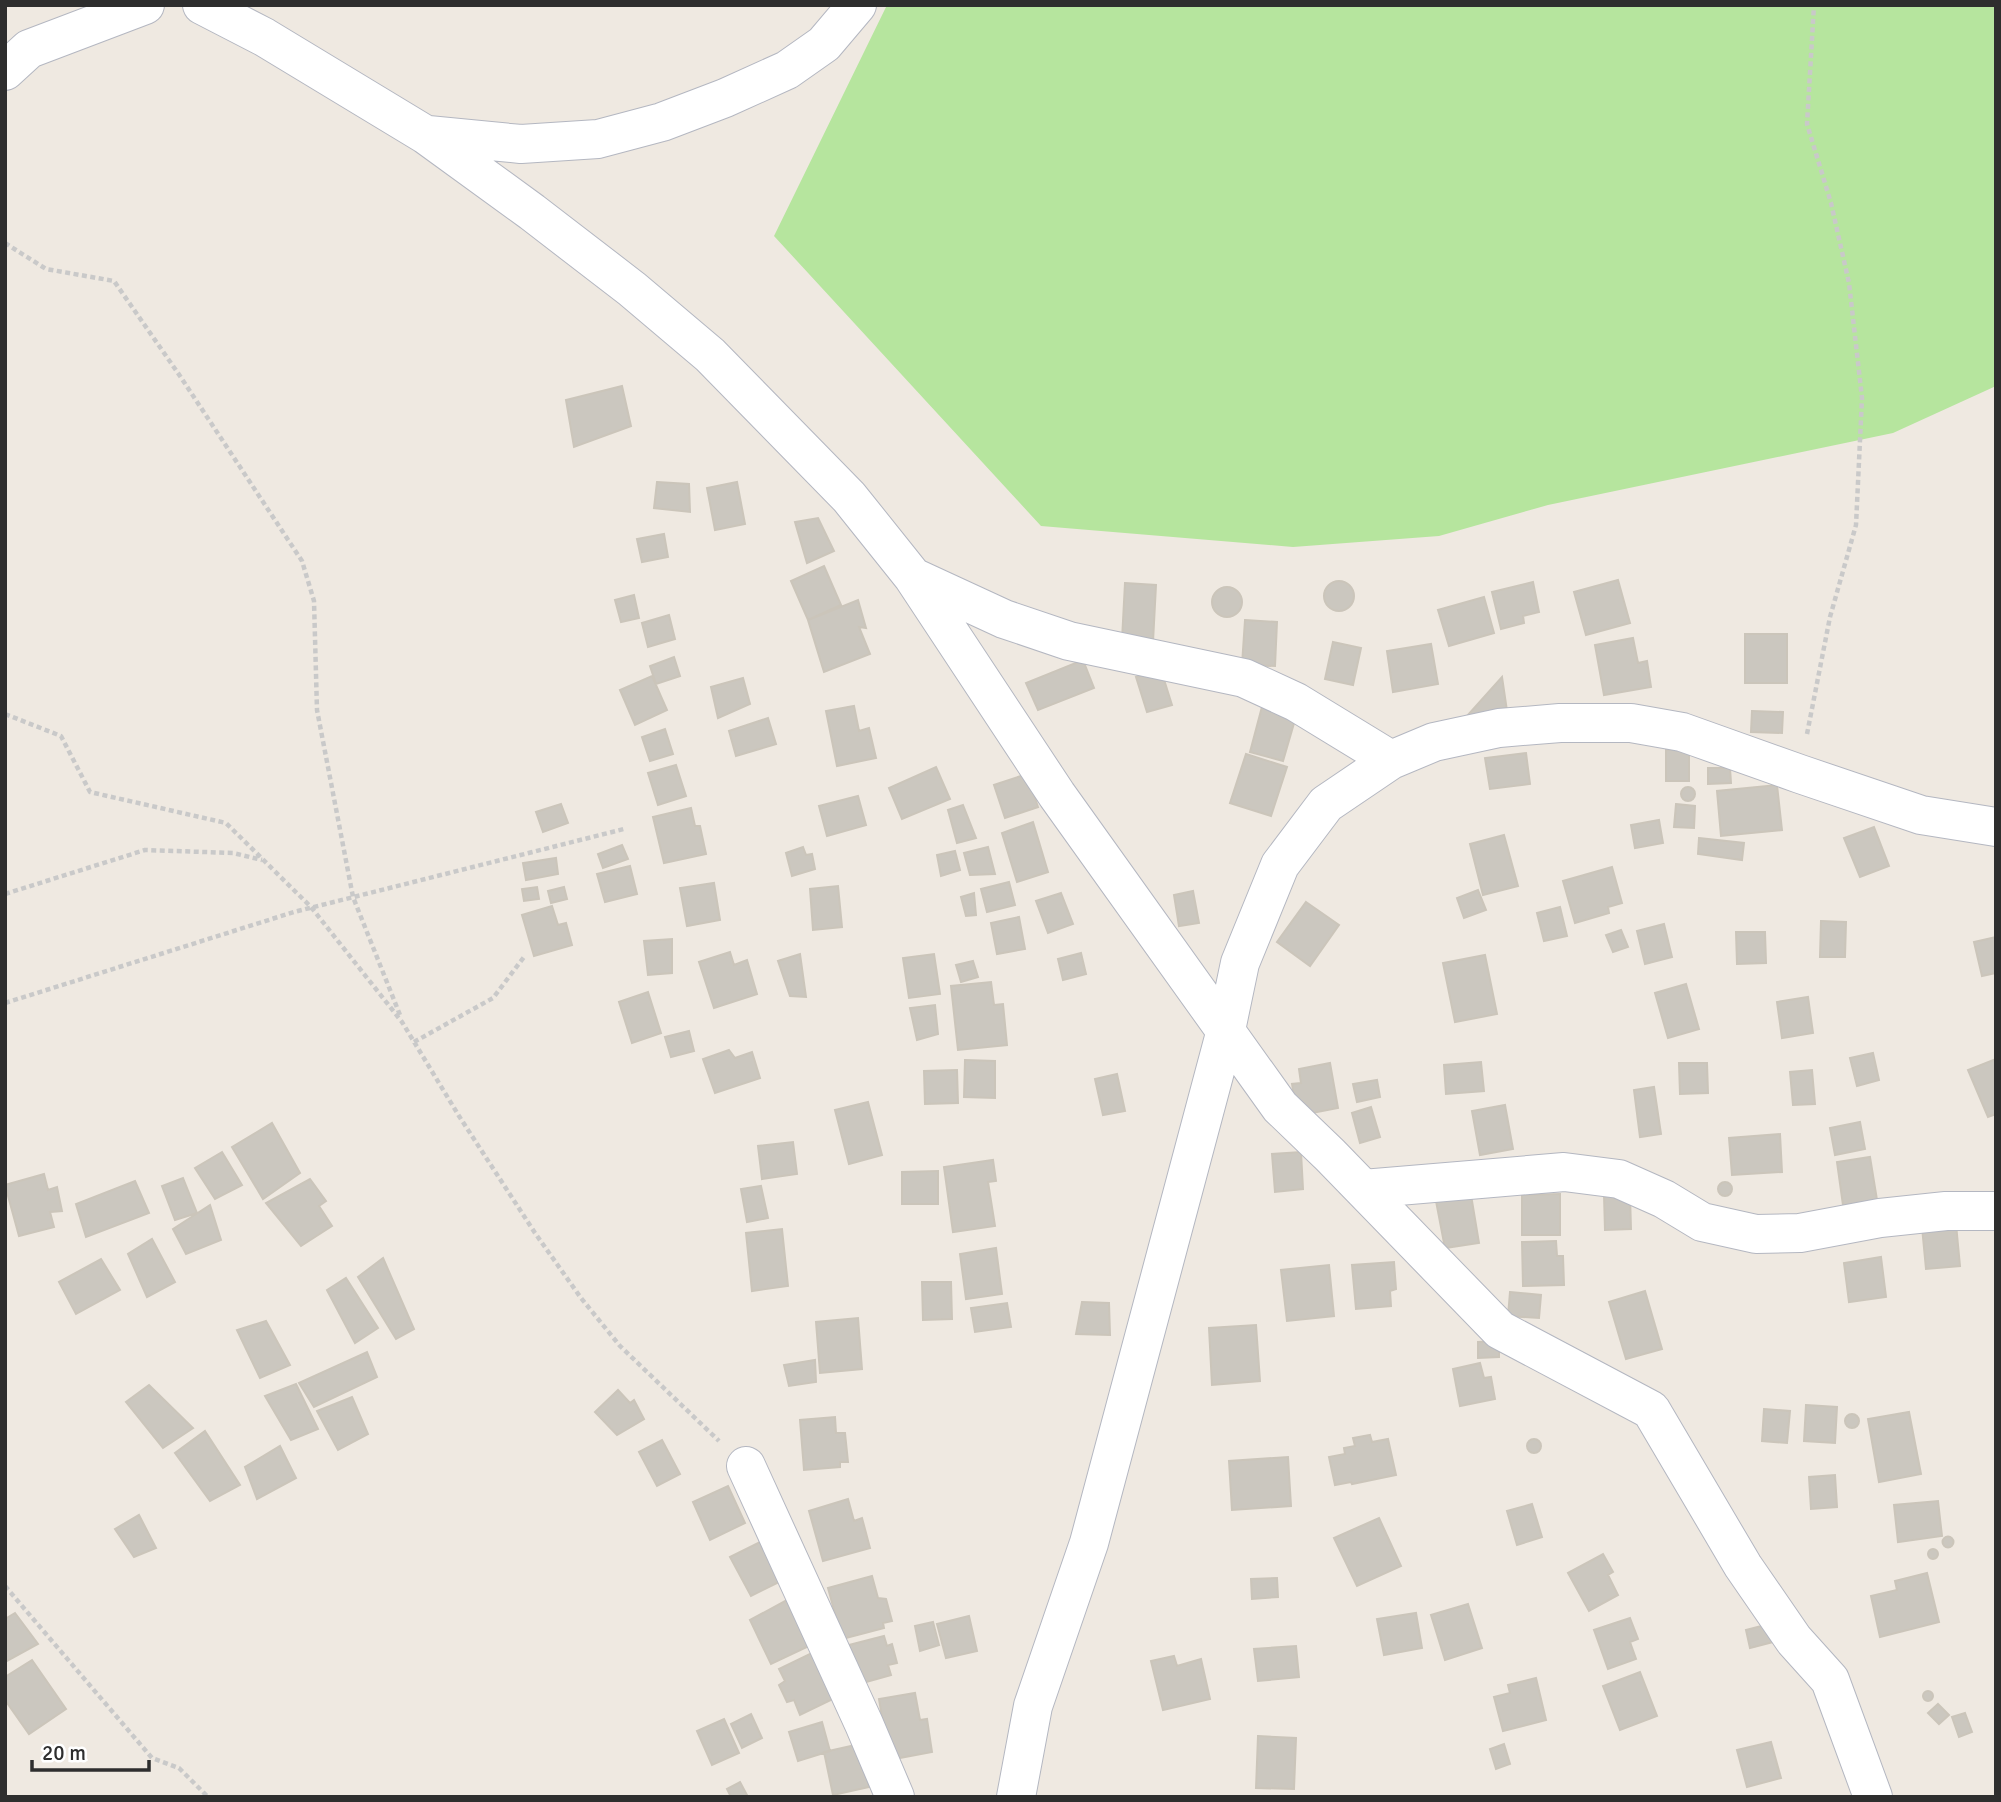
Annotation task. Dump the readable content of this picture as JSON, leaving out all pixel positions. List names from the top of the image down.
{
  "scale_bar": "20 m"
}
